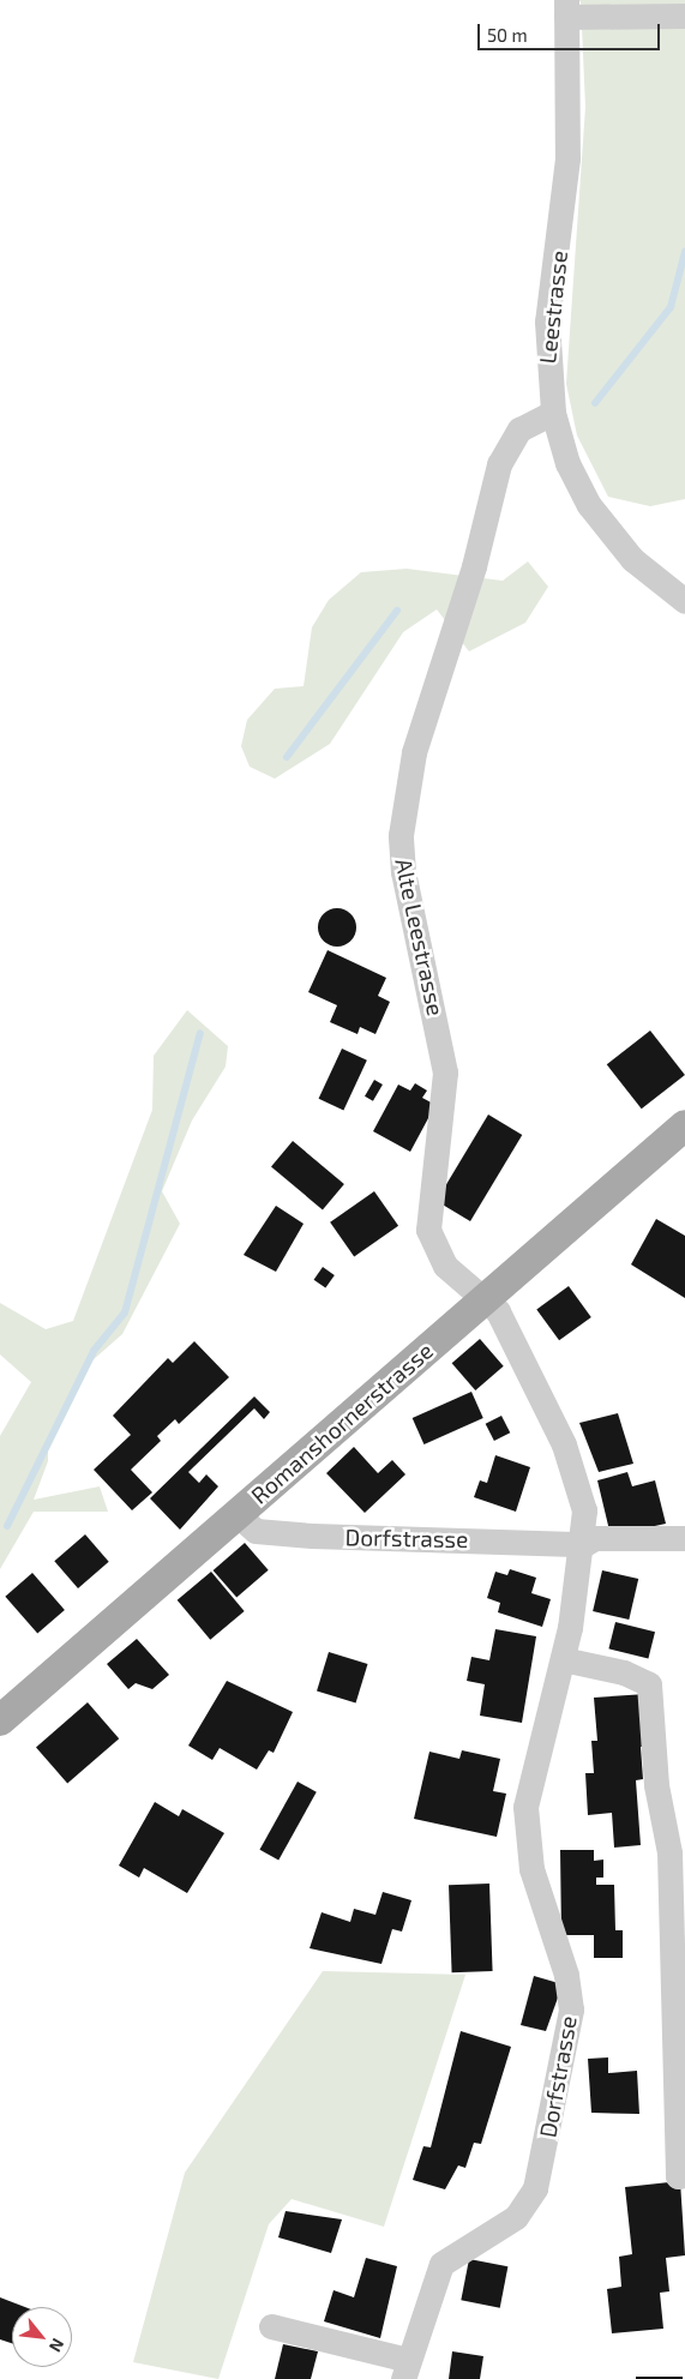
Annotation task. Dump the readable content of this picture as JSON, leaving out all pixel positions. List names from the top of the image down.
{
  "streets": {
    "main road": ["Romanshornerstrasse"],
    "street": ["Leestrasse", "Alte Leestrasse", "Dorfstrasse"]
  },
  "crossings": [
    ["Leestrasse", "Alte Leestrasse"],
    ["Alte Leestrasse", "Romanshornerstrasse"],
    ["Alte Leestrasse", "Dorfstrasse"],
    ["Romanshornerstrasse", "Dorfstrasse"]
  ],
  "scale_bar": "50 m",
  "north": "bottom right"
}
